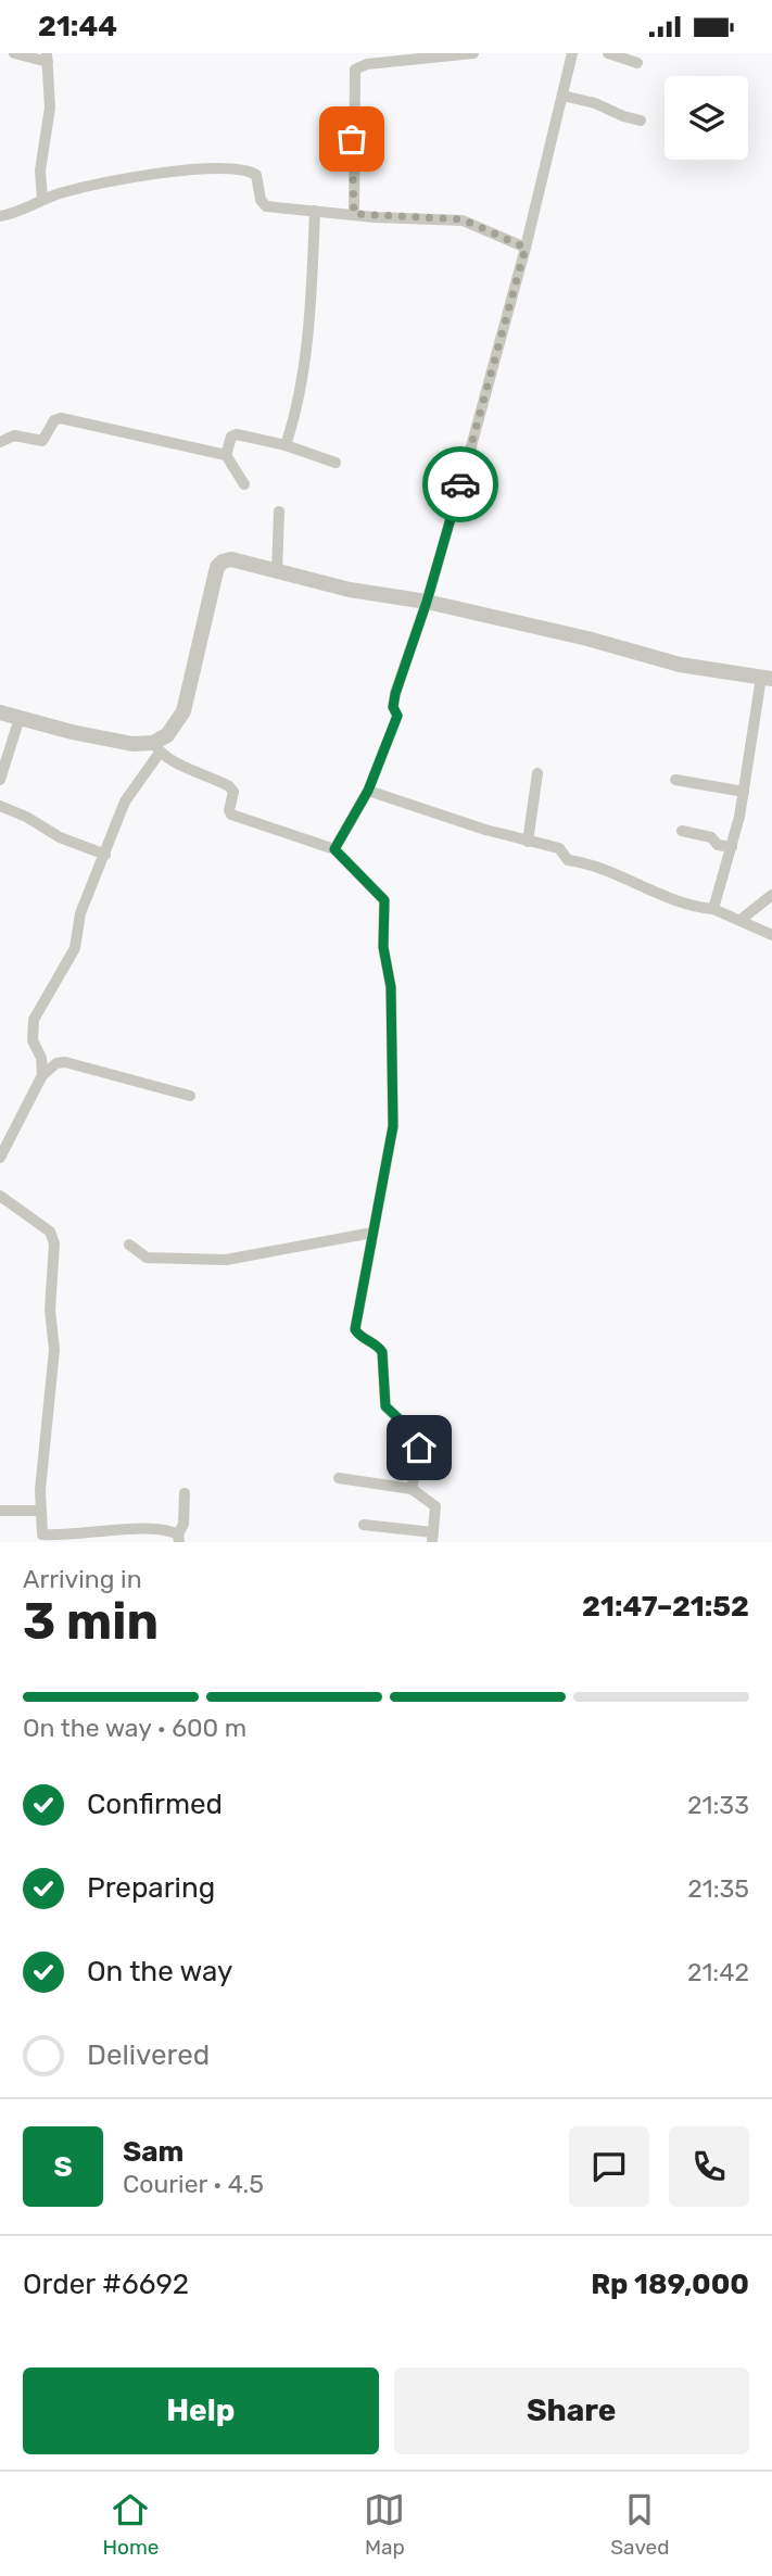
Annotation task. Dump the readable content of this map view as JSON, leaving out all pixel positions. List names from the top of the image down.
{
  "page": {
    "status": "21:44",
    "heading": ["3 min", "Arriving in", "21:47–21:52"],
    "panel": [
      "Sam",
      "Courier · 4.5",
      "Order #6692",
      "Rp 189,000"
    ],
    "bar": "On the way · 600 m",
    "list": [
      ["Confirmed", "21:33"],
      ["Preparing", "21:35"],
      ["On the way", "21:42"],
      "Delivered"
    ],
    "round": "S",
    "buttons": ["Help", "Share"],
    "tabs": ["Home", "Map", "Saved"]
  }
}
